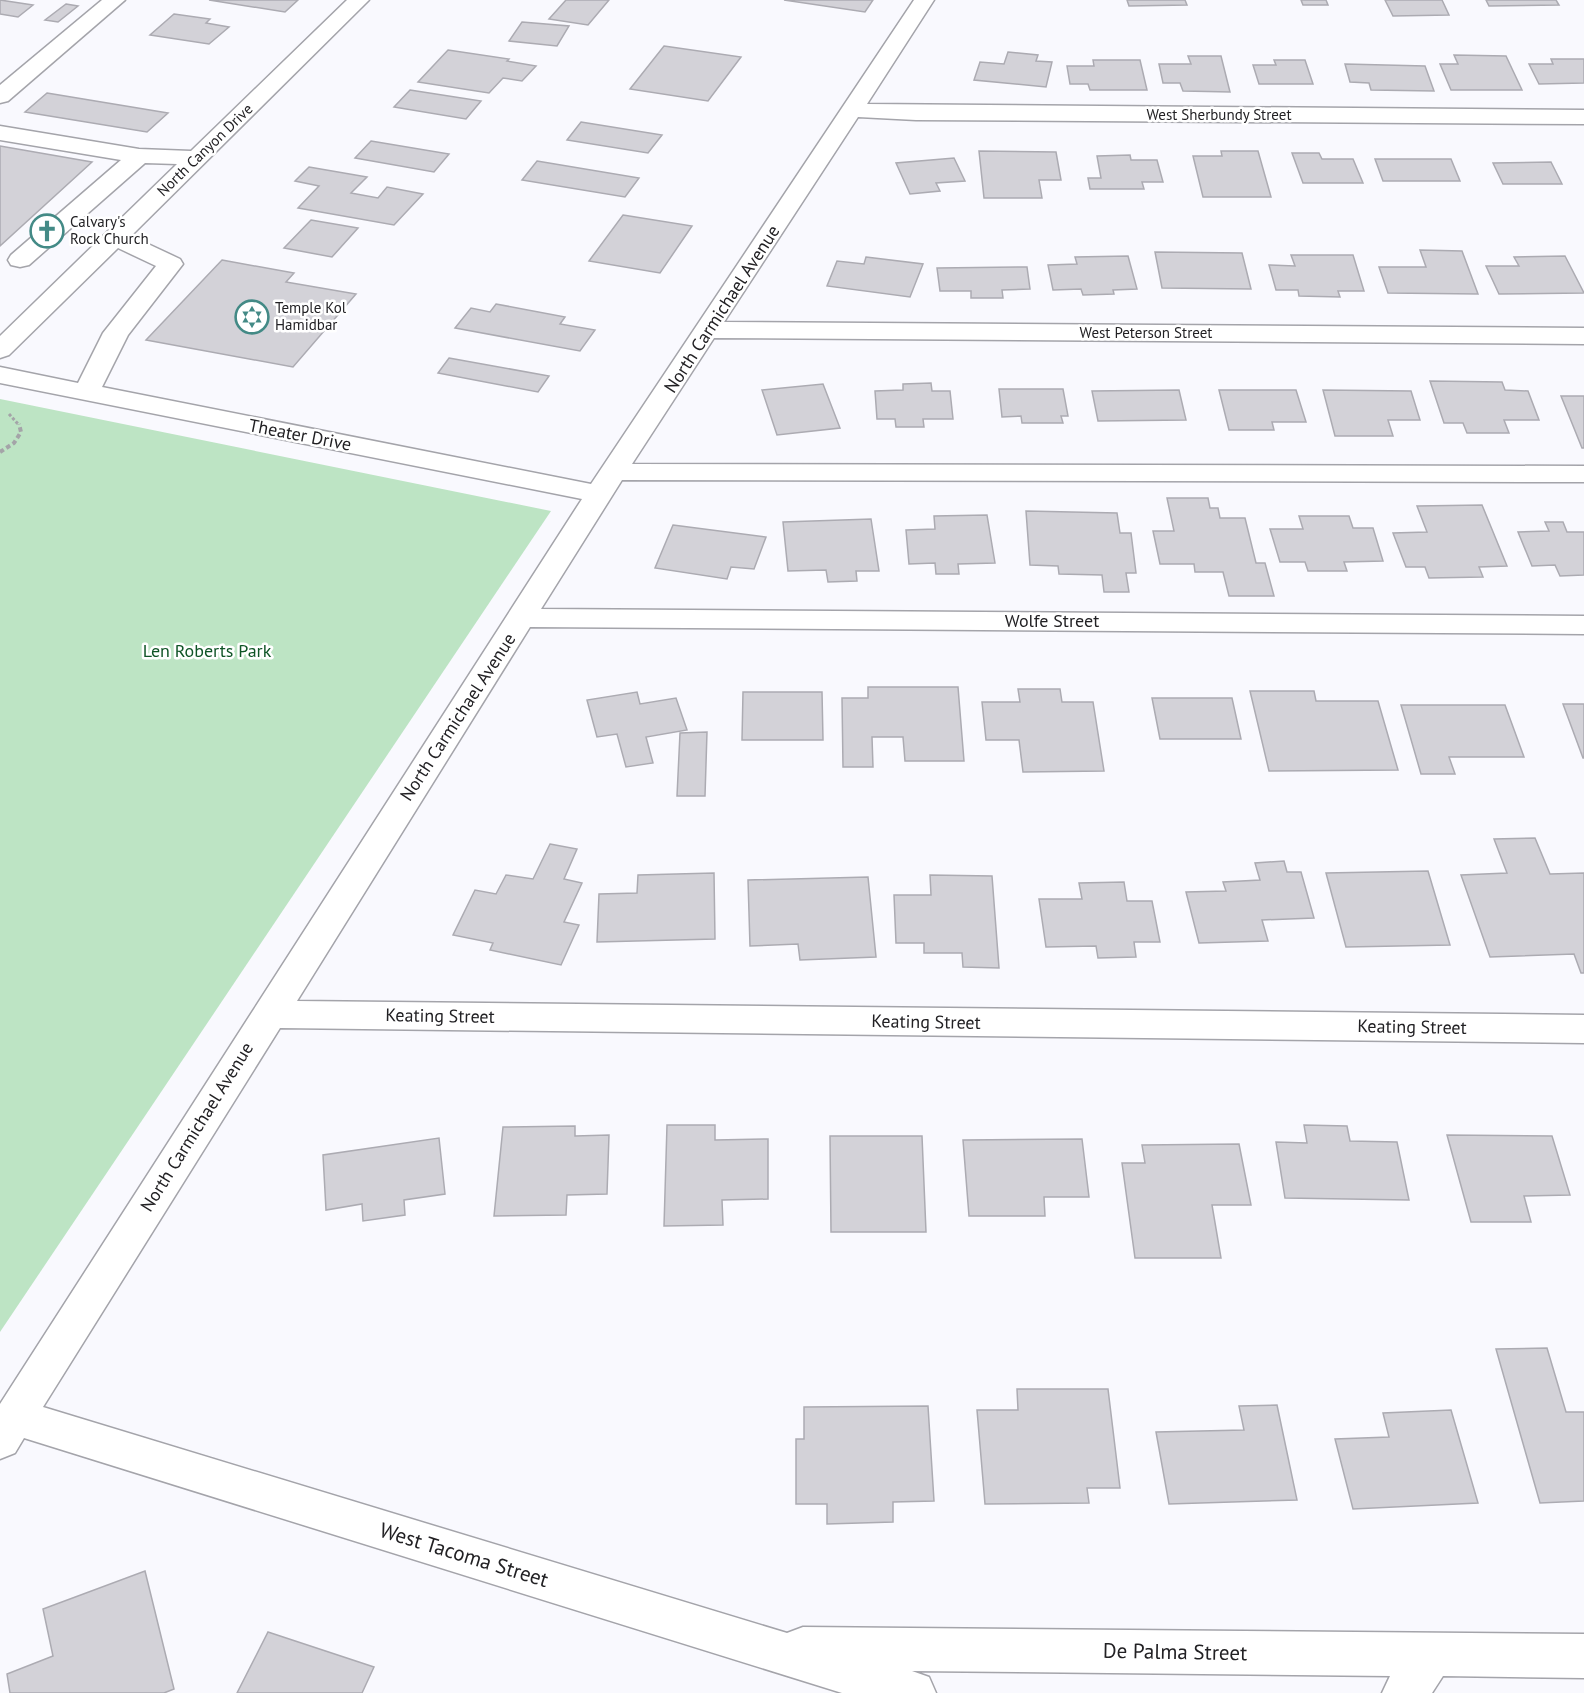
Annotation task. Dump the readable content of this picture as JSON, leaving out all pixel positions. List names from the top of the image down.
{
  "streets": {
    "street": [
      "West Sherbundy Street",
      "North Canyon Drive",
      "North Carmichael Avenue",
      "West Peterson Street",
      "Theater Drive",
      "Wolfe Street",
      "Keating Street",
      "West Tacoma Street",
      "De Palma Street"
    ]
  },
  "crossings": [
    ["West Sherbundy Street", "North Carmichael Avenue"],
    ["North Carmichael Avenue", "West Peterson Street"],
    ["North Carmichael Avenue", "Theater Drive"],
    ["North Carmichael Avenue", "Wolfe Street"],
    ["North Carmichael Avenue", "Keating Street"],
    ["North Carmichael Avenue", "West Tacoma Street"],
    ["West Tacoma Street", "De Palma Street"]
  ],
  "parks": ["Len Roberts Park"],
  "places": {
    "church": ["Calvary's Rock Church"],
    "synagogue": ["Temple Kol Hamidbar"]
  }
}
